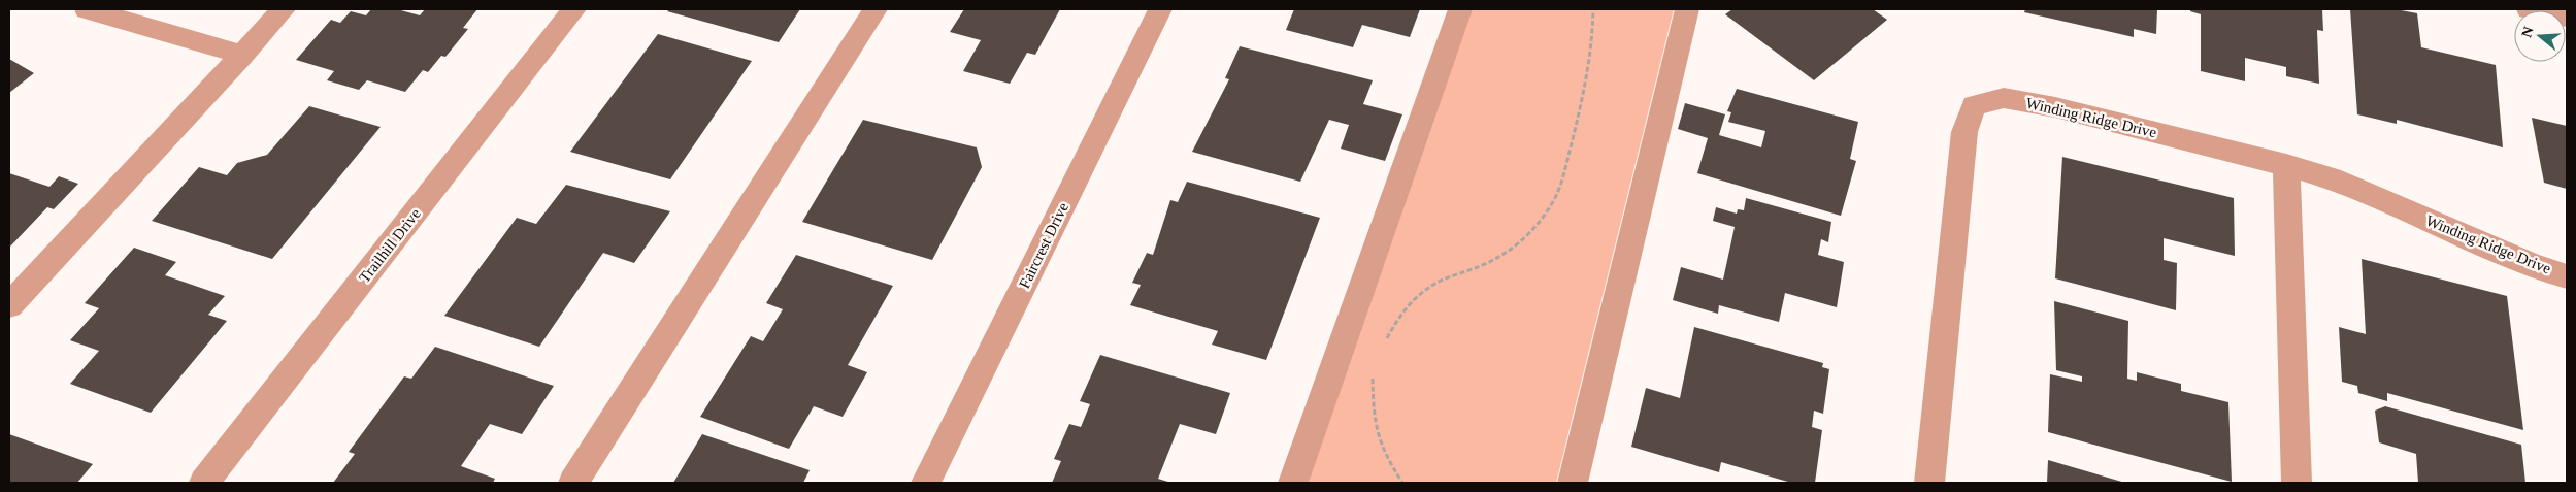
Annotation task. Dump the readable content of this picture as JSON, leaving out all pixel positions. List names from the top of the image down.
{
  "streets": {
    "street": ["Winding Ridge Drive", "Trailhill Drive", "Faircrest Drive"]
  },
  "north": "left"
}
